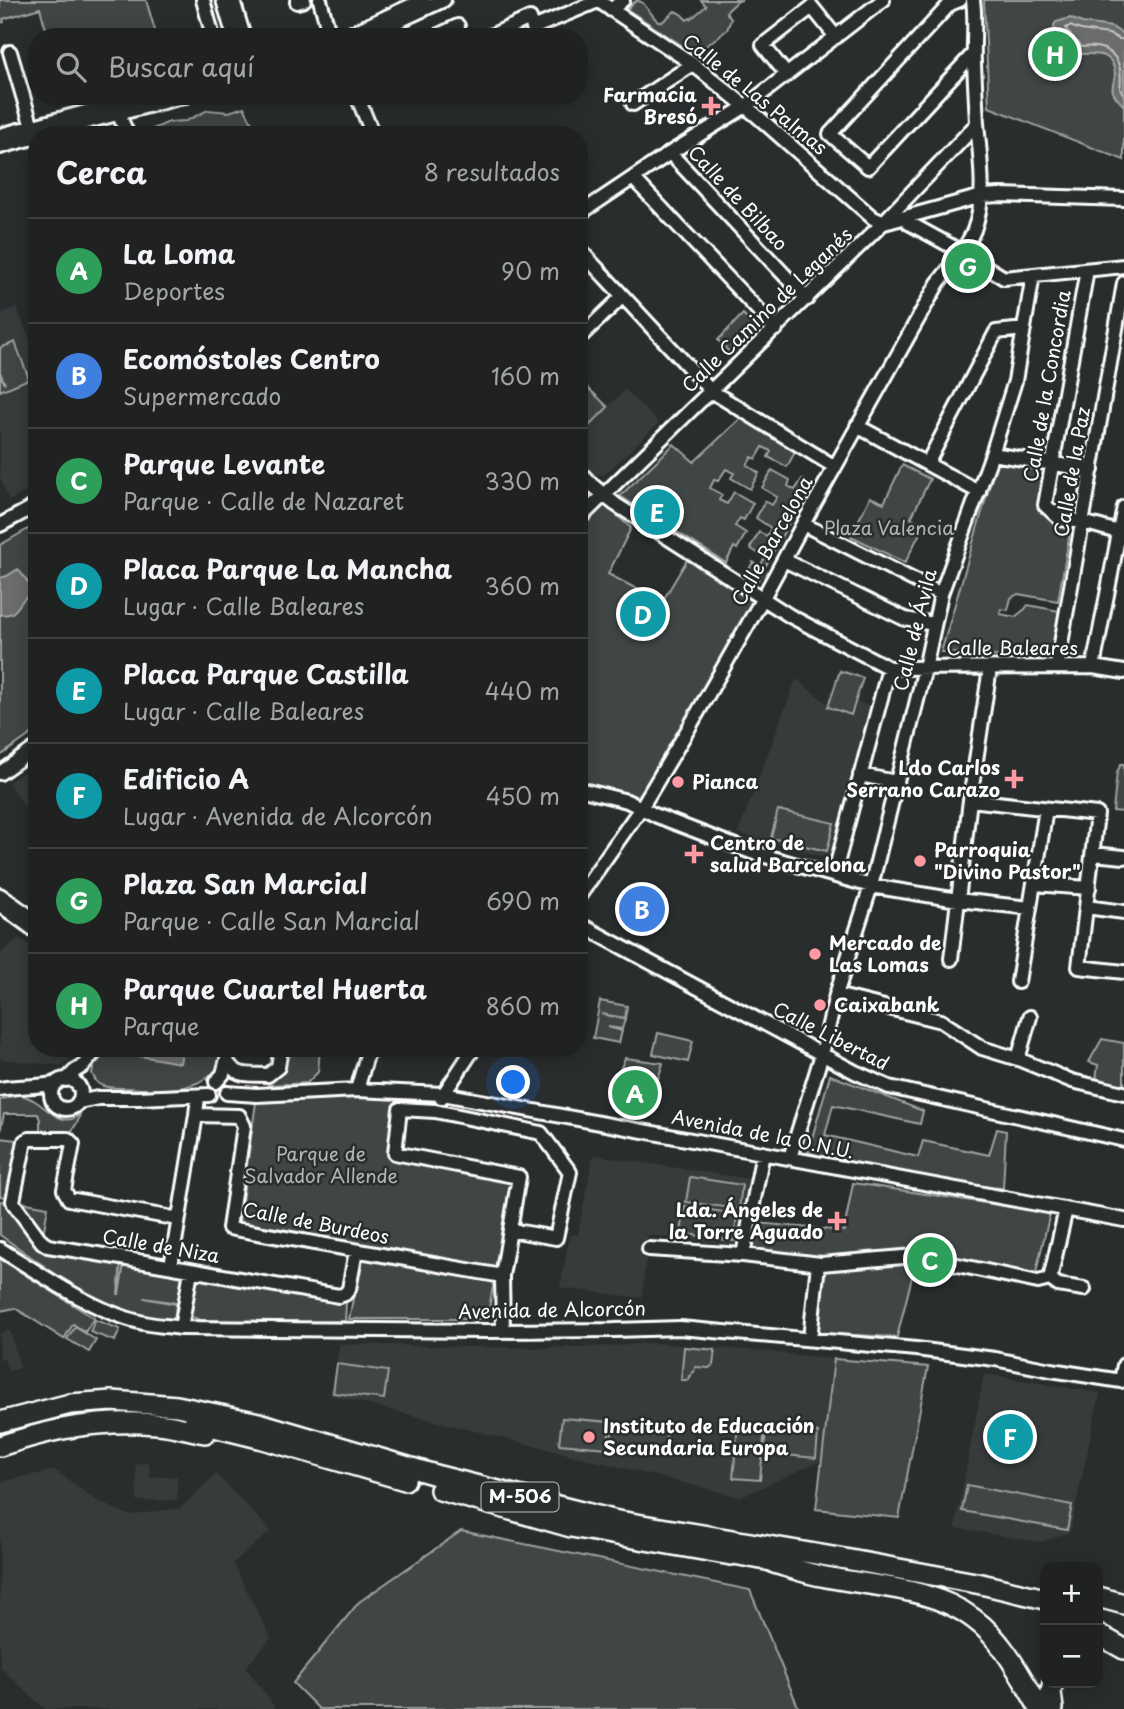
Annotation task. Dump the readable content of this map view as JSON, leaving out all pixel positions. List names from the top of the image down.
{
  "streets": {
    "highway": ["M-506"],
    "street": [
      "Calle de Las Palmas",
      "Calle de Bilbao",
      "Calle Camino de Leganés",
      "Calle de la Concordia",
      "Calle de la Paz",
      "Calle Barcelona",
      "Calle de Ávila",
      "Calle Baleares",
      "Calle Libertad",
      "Avenida de la O.N.U.",
      "Calle de Burdeos",
      "Calle de Niza",
      "Avenida de Alcorcón"
    ]
  },
  "crossings": [
    ["Calle de Las Palmas", "Calle Camino de Leganés"],
    ["Calle de Bilbao", "Calle Camino de Leganés"],
    ["Calle Camino de Leganés", "Calle Barcelona"],
    ["Calle Camino de Leganés", "Calle Baleares"],
    ["Calle de la Concordia", "Calle de la Paz"],
    ["Calle de la Paz", "Calle Baleares"],
    ["Calle Barcelona", "Calle Baleares"],
    ["Calle de Ávila", "Calle Baleares"],
    ["Calle de Ávila", "Calle Libertad"],
    ["Calle de Ávila", "Avenida de la O.N.U."],
    ["Calle de Burdeos", "Calle de Niza"]
  ],
  "parks": ["Plaza Valencia", "Parque de Salvador Allende"],
  "places": {
    "health": [
      "Farmacia Bresó",
      "Ldo Carlos Serrano Carazo",
      "Centro de salud Barcelona",
      "Lda. Ángeles de la Torre Aguado"
    ],
    "other": [
      "Pianca",
      "Parroquia \"Divino Pastor\"",
      "Mercado de Las Lomas",
      "Caixabank",
      "Instituto de Educación Secundaria Europa"
    ]
  },
  "page": {
    "pins": [
      "H",
      "G",
      "E",
      "D",
      "B",
      "A",
      "C",
      "F"
    ],
    "search": "Buscar aquí",
    "heading": ["Cerca", "8 resultados"],
    "list": [
      {
        "mark": "A",
        "name": "La Loma",
        "note": "Deportes",
        "value": "90 m"
      },
      {
        "mark": "B",
        "name": "Ecomóstoles Centro",
        "note": "Supermercado",
        "value": "160 m"
      },
      {
        "mark": "C",
        "name": "Parque Levante",
        "note": "Parque · Calle de Nazaret",
        "value": "330 m"
      },
      {
        "mark": "D",
        "name": "Placa Parque La Mancha",
        "note": "Lugar · Calle Baleares",
        "value": "360 m"
      },
      {
        "mark": "E",
        "name": "Placa Parque Castilla",
        "note": "Lugar · Calle Baleares",
        "value": "440 m"
      },
      {
        "mark": "F",
        "name": "Edificio A",
        "note": "Lugar · Avenida de Alcorcón",
        "value": "450 m"
      },
      {
        "mark": "G",
        "name": "Plaza San Marcial",
        "note": "Parque · Calle San Marcial",
        "value": "690 m"
      },
      {
        "mark": "H",
        "name": "Parque Cuartel Huerta",
        "note": "Parque",
        "value": "860 m"
      }
    ],
    "map_buttons": ["+", "−"]
  }
}
